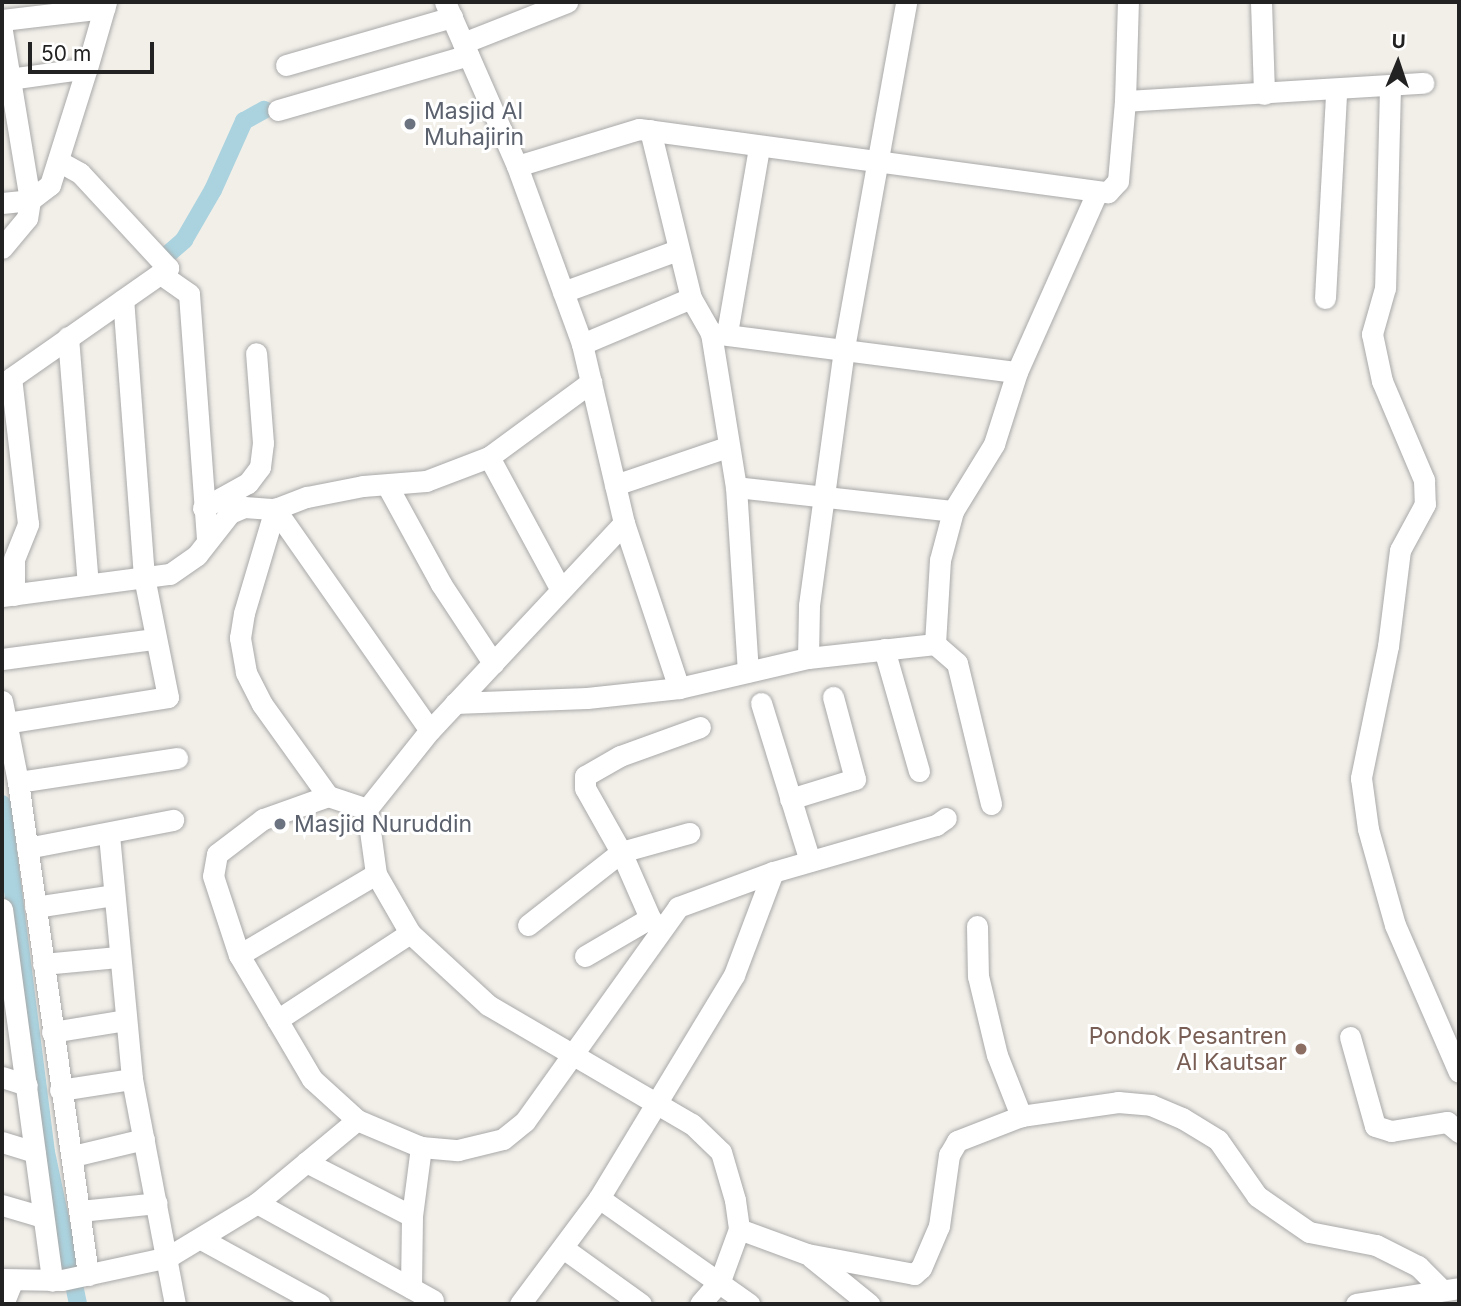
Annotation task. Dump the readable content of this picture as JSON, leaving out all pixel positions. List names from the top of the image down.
{
  "places": ["Masjid Al Muhajirin", "Masjid Nuruddin", "Pondok Pesantren Al Kautsar"],
  "scale_bar": "50 m",
  "north": "top"
}
